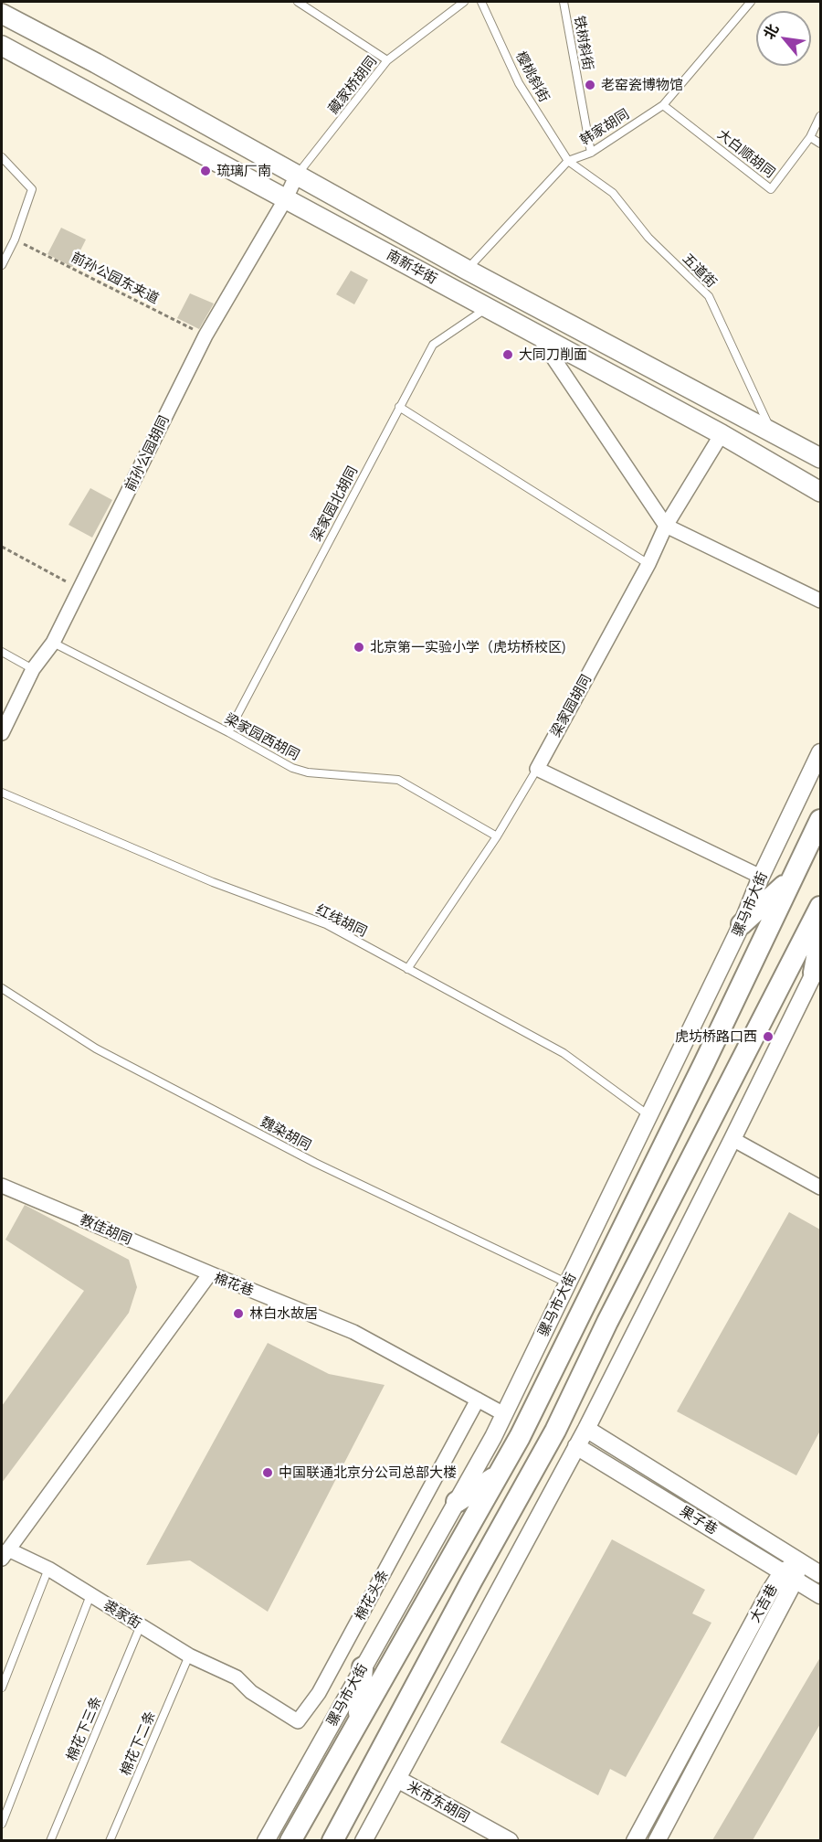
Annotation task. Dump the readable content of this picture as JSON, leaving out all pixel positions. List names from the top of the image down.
{
  "streets": {
    "main road": ["南新华街", "骡马市大街"],
    "street": [
      "前孙公园胡同",
      "梁家园胡同",
      "教佳胡同",
      "棉花巷",
      "果子巷",
      "棉花头条",
      "大吉巷",
      "裘家街",
      "米市东胡同"
    ],
    "lane": [
      "铁树斜街",
      "樱桃斜街",
      "藏家桥胡同",
      "韩家胡同",
      "大白顺胡同",
      "五道街",
      "梁家园北胡同",
      "梁家园西胡同",
      "红线胡同",
      "魏染胡同",
      "棉花下三条",
      "棉花下二条"
    ],
    "path": ["前孙公园东夹道"]
  },
  "crossings": [
    ["铁树斜街", "韩家胡同"],
    ["樱桃斜街", "韩家胡同"],
    ["樱桃斜街", "五道街"],
    ["藏家桥胡同", "南新华街"],
    ["藏家桥胡同", "前孙公园胡同"],
    ["韩家胡同", "大白顺胡同"],
    ["韩家胡同", "南新华街"],
    ["韩家胡同", "五道街"],
    ["南新华街", "五道街"],
    ["南新华街", "前孙公园胡同"],
    ["南新华街", "梁家园北胡同"],
    ["南新华街", "梁家园胡同"],
    ["前孙公园东夹道", "前孙公园胡同"],
    ["前孙公园胡同", "梁家园西胡同"],
    ["梁家园北胡同", "梁家园西胡同"],
    ["梁家园胡同", "梁家园西胡同"],
    ["梁家园胡同", "红线胡同"],
    ["骡马市大街", "红线胡同"],
    ["骡马市大街", "魏染胡同"],
    ["骡马市大街", "棉花巷"],
    ["教佳胡同", "棉花巷"],
    ["棉花巷", "棉花头条"],
    ["棉花巷", "裘家街"],
    ["果子巷", "大吉巷"],
    ["棉花头条", "裘家街"],
    ["裘家街", "棉花下三条"],
    ["裘家街", "棉花下二条"]
  ],
  "places": [
    "老窑瓷博物馆",
    "琉璃厂南",
    "大同刀削面",
    "北京第一实验小学（虎坊桥校区)",
    "虎坊桥路口西",
    "林白水故居",
    "中国联通北京分公司总部大楼"
  ],
  "north": "top left"
}
